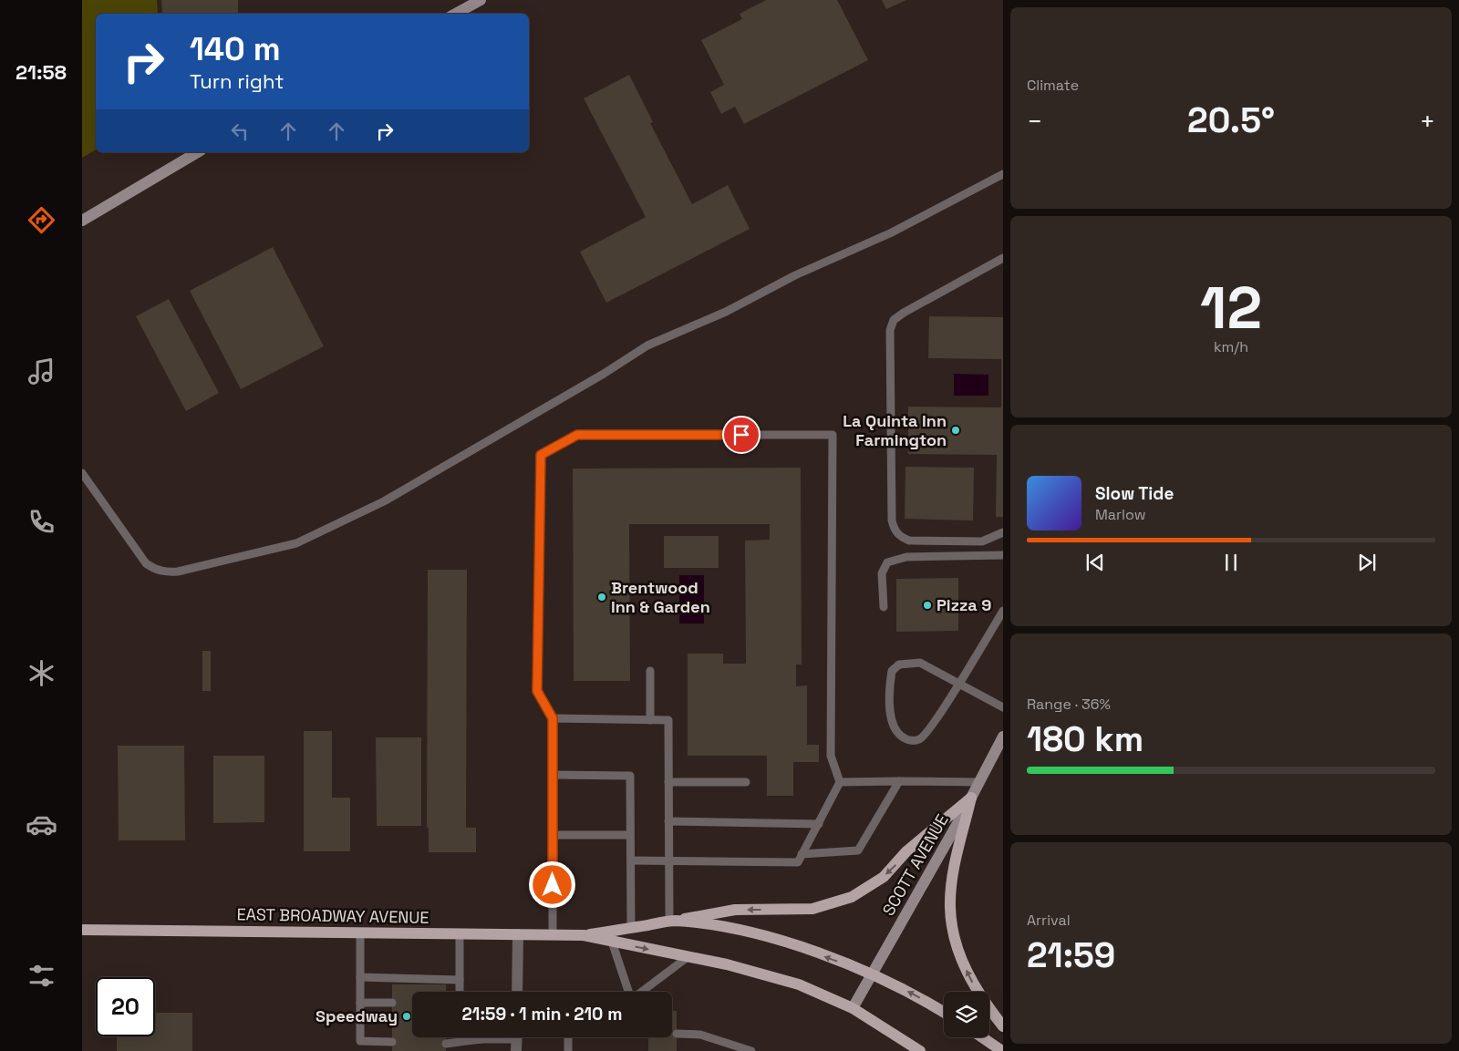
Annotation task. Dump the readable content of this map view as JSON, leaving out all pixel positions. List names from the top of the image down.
{
  "streets": {
    "main road": ["SCOTT AVENUE", "EAST BROADWAY AVENUE"]
  },
  "crossings": [
    ["SCOTT AVENUE", "EAST BROADWAY AVENUE"]
  ],
  "places": [
    "La Quinta Inn Farmington",
    "Brentwood Inn & Garden",
    "Pizza 9",
    "Speedway"
  ],
  "page": {
    "tabs": "21:58",
    "tile": [
      "Climate",
      ["12", "km/h"],
      ["Range · 36%", "180 km"],
      ["Arrival", "21:59"]
    ],
    "turn": ["140 m", "Turn right"],
    "heat": ["−", "20.5°", "+"],
    "song": ["Slow Tide", "Marlow"],
    "limit": "20",
    "trip": "21:59 · 1 min · 210 m"
  }
}
